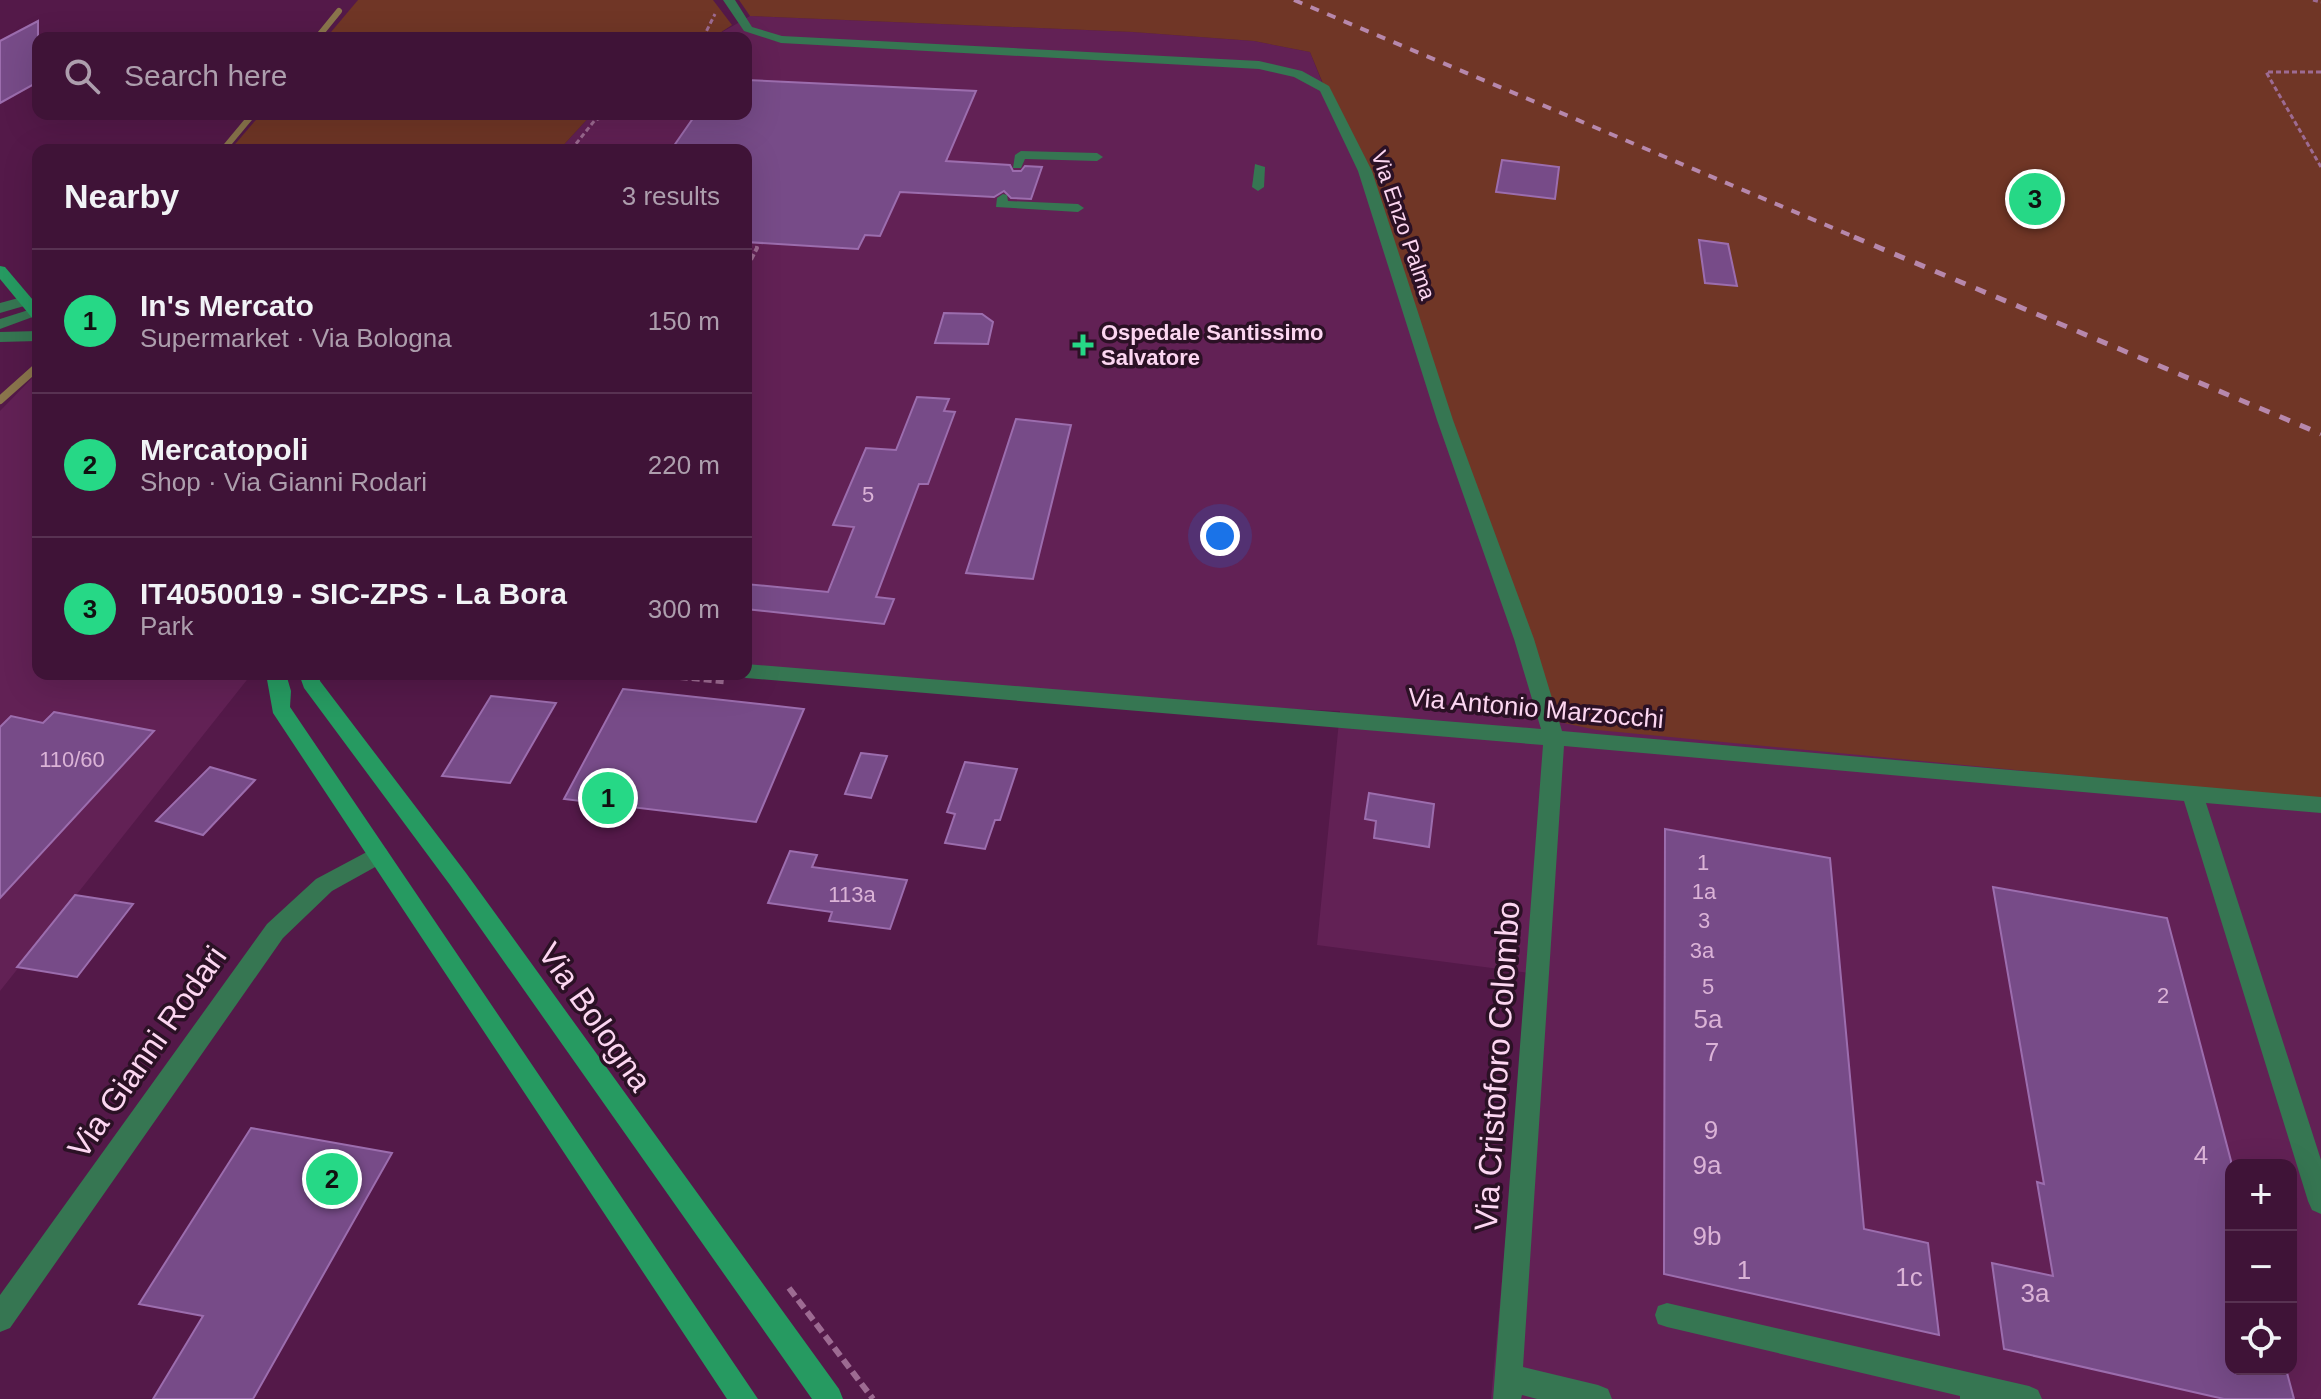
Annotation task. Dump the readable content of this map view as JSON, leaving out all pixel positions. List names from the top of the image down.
{
  "streets": {
    "main road": ["Via Bologna"],
    "street": [
      "Via Enzo Palma",
      "Via Antonio Marzocchi",
      "Via Gianni Rodari",
      "Via Cristoforo Colombo"
    ]
  },
  "crossings": [
    ["Via Enzo Palma", "Via Antonio Marzocchi"],
    ["Via Enzo Palma", "Via Cristoforo Colombo"],
    ["Via Antonio Marzocchi", "Via Cristoforo Colombo"]
  ],
  "places": {
    "health": ["Ospedale Santissimo Salvatore"]
  },
  "house_numbers": [
    "5",
    "110/60",
    "1",
    "1a",
    "113a",
    "3",
    "3a",
    "5",
    "2",
    "5a",
    "7",
    "9",
    "4",
    "9a",
    "9b",
    "1",
    "1c",
    "3a"
  ],
  "page": {
    "search": "Search here",
    "heading": ["Nearby", "3 results"],
    "pins": ["3", "1", "2"],
    "list": [
      {
        "mark": "1",
        "name": "In's Mercato",
        "note": "Supermarket · Via Bologna",
        "value": "150 m"
      },
      {
        "mark": "2",
        "name": "Mercatopoli",
        "note": "Shop · Via Gianni Rodari",
        "value": "220 m"
      },
      {
        "mark": "3",
        "name": "IT4050019 - SIC-ZPS - La Bora",
        "note": "Park",
        "value": "300 m"
      }
    ],
    "map_buttons": ["+", "−"]
  }
}
